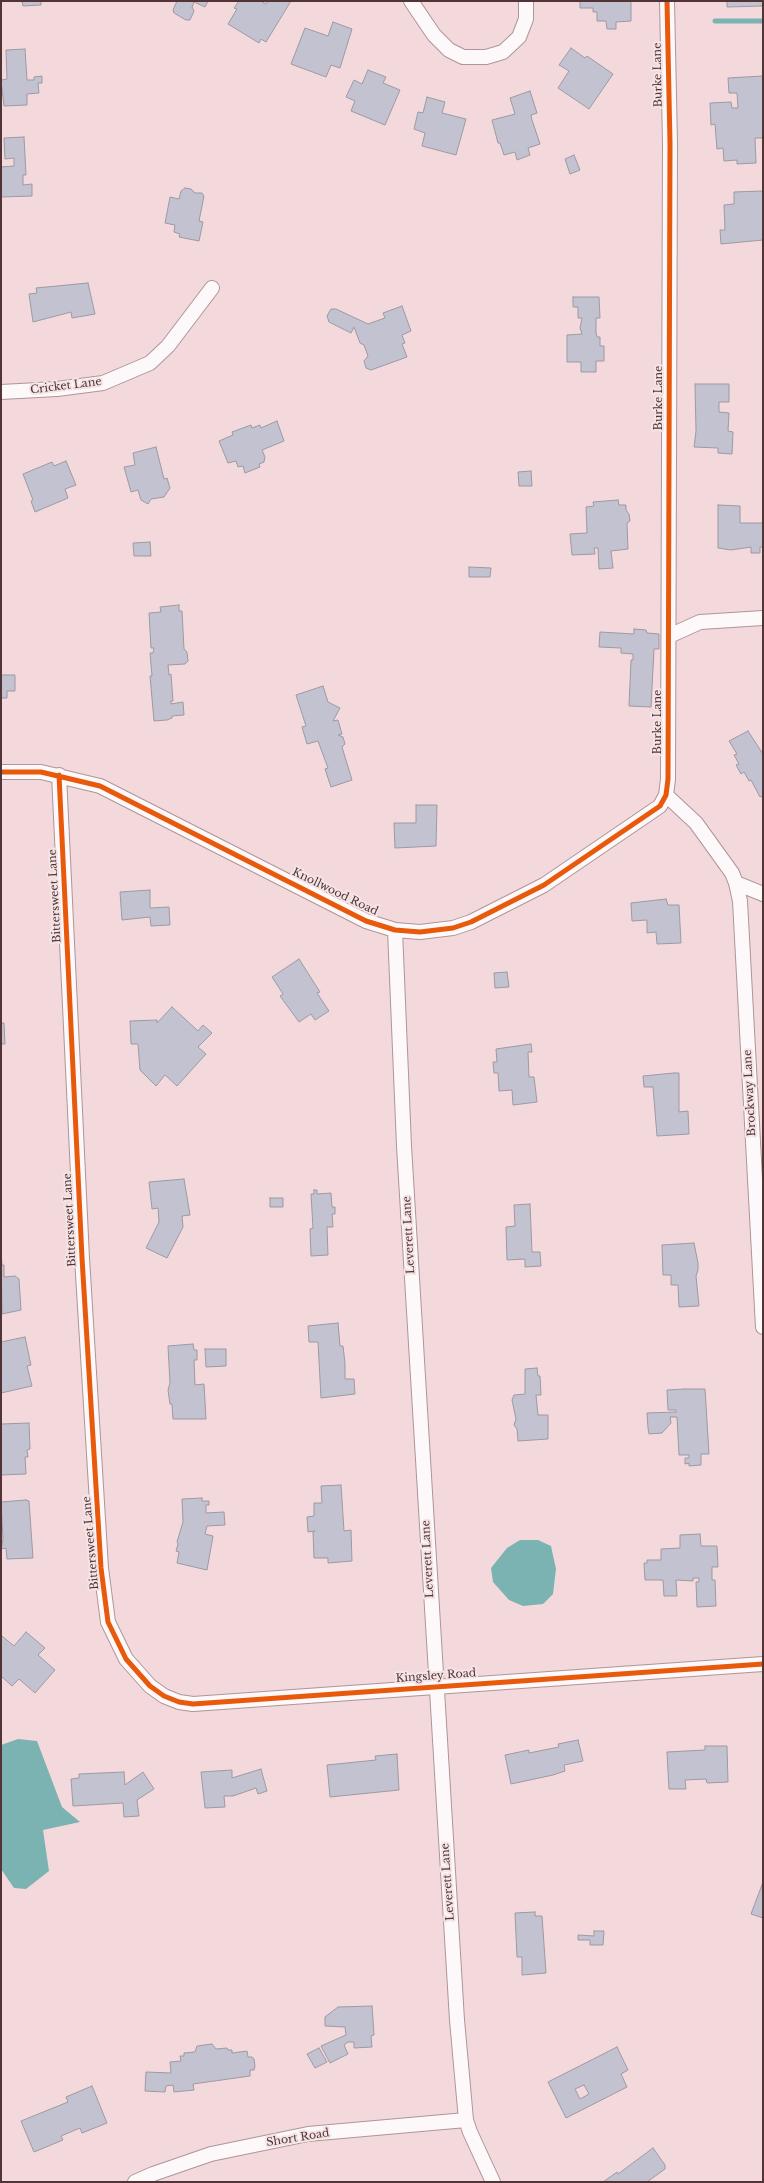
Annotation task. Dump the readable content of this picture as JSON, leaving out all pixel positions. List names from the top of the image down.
{
  "streets": {
    "street": [
      "Burke Lane",
      "Cricket Lane",
      "Knollwood Road",
      "Bittersweet Lane",
      "Brockway Lane",
      "Leverett Lane",
      "Kingsley Road",
      "Short Road"
    ]
  },
  "crossings": [
    ["Burke Lane", "Knollwood Road"],
    ["Knollwood Road", "Bittersweet Lane"],
    ["Knollwood Road", "Leverett Lane"],
    ["Bittersweet Lane", "Kingsley Road"],
    ["Leverett Lane", "Kingsley Road"],
    ["Leverett Lane", "Short Road"]
  ]
}
